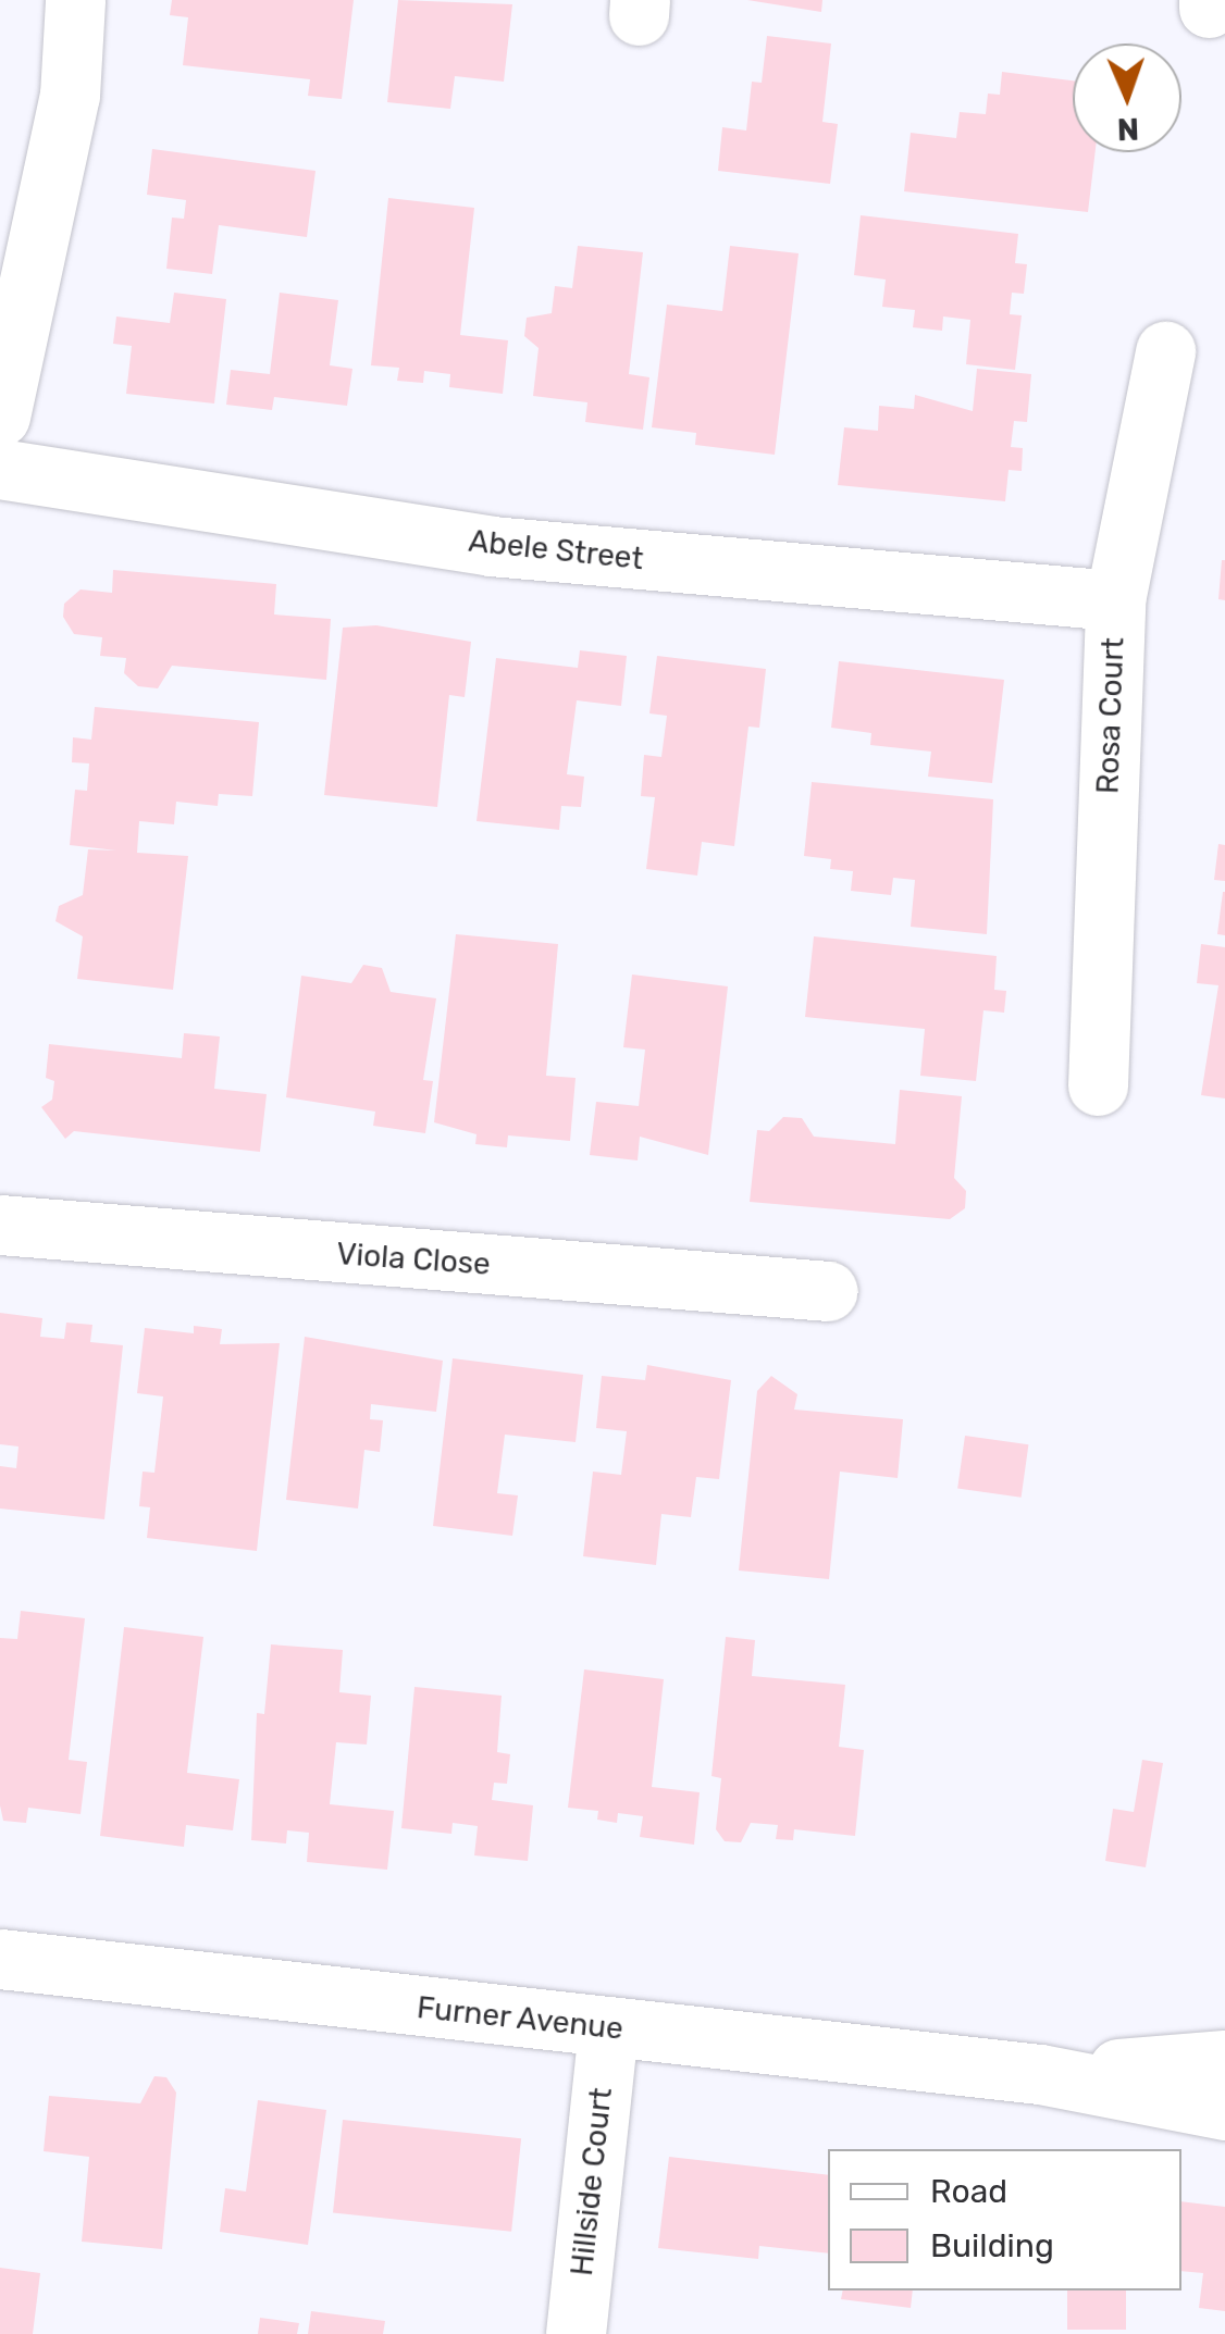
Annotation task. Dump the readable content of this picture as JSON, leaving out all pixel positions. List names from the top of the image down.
{
  "streets": {
    "street": [
      "Abele Street",
      "Rosa Court",
      "Viola Close",
      "Furner Avenue",
      "Hillside Court"
    ]
  },
  "crossings": [
    ["Abele Street", "Rosa Court"],
    ["Furner Avenue", "Hillside Court"]
  ],
  "legend": ["Road", "Building"],
  "north": "bottom"
}
